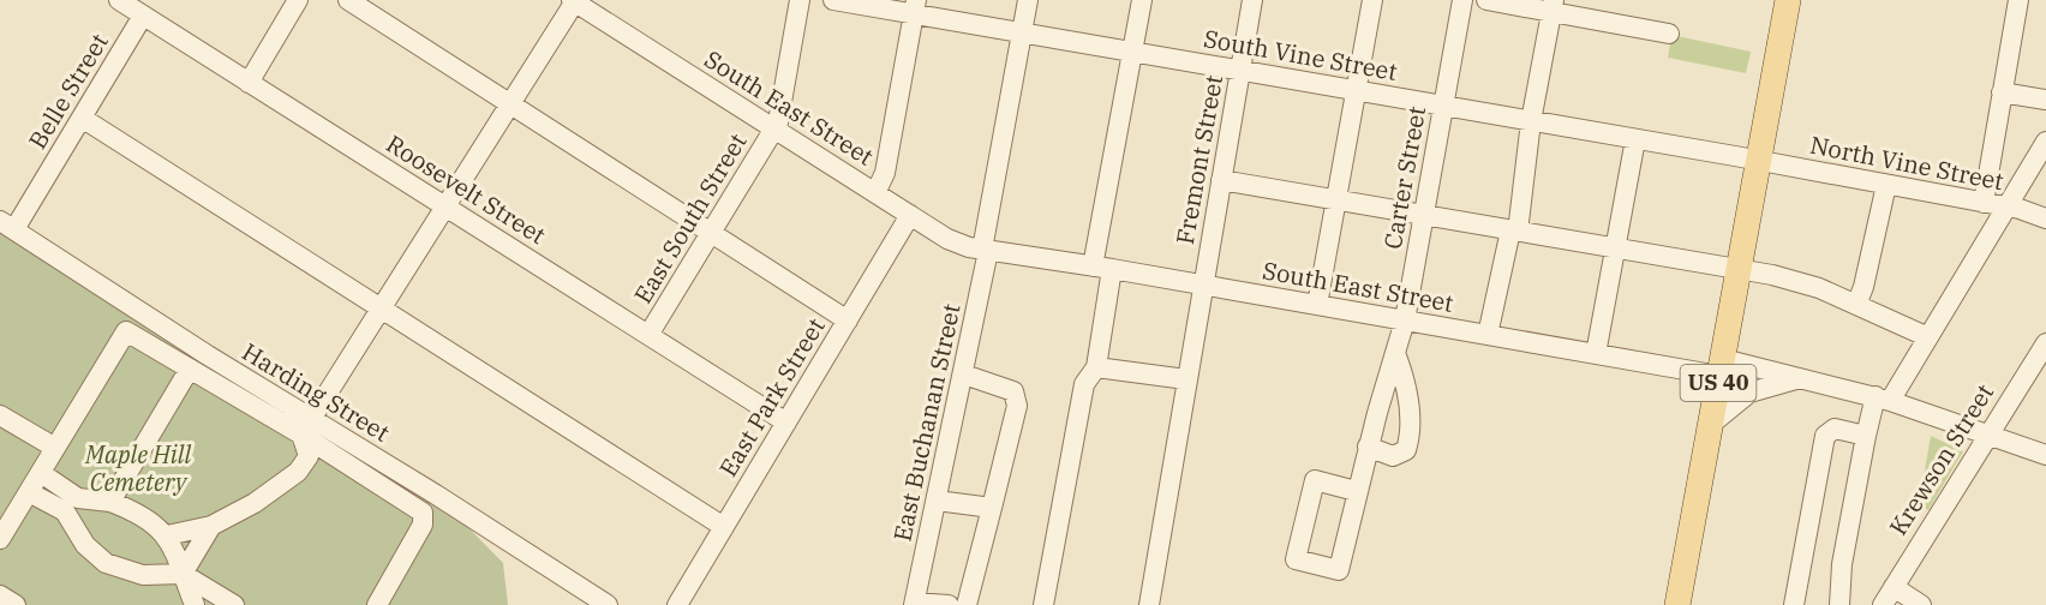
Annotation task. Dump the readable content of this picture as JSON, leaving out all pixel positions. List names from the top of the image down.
{
  "streets": {
    "main road": ["US 40"],
    "street": [
      "South Vine Street",
      "Belle Street",
      "South East Street",
      "Fremont Street",
      "North Vine Street",
      "Carter Street",
      "Roosevelt Street",
      "East South Street",
      "Harding Street",
      "East Park Street",
      "East Buchanan Street",
      "Krewson Street"
    ]
  },
  "crossings": [
    ["South Vine Street", "Fremont Street"],
    ["South Vine Street", "North Vine Street"],
    ["South Vine Street", "Carter Street"],
    ["South Vine Street", "US 40"],
    ["South Vine Street", "East Buchanan Street"],
    ["Belle Street", "Roosevelt Street"],
    ["Belle Street", "Harding Street"],
    ["South East Street", "Fremont Street"],
    ["South East Street", "Carter Street"],
    ["South East Street", "East South Street"],
    ["South East Street", "US 40"],
    ["South East Street", "East Park Street"],
    ["South East Street", "East Buchanan Street"],
    ["South East Street", "Krewson Street"],
    ["North Vine Street", "US 40"],
    ["Roosevelt Street", "East South Street"],
    ["Roosevelt Street", "East Park Street"]
  ],
  "parks": ["Maple Hill Cemetery"]
}
